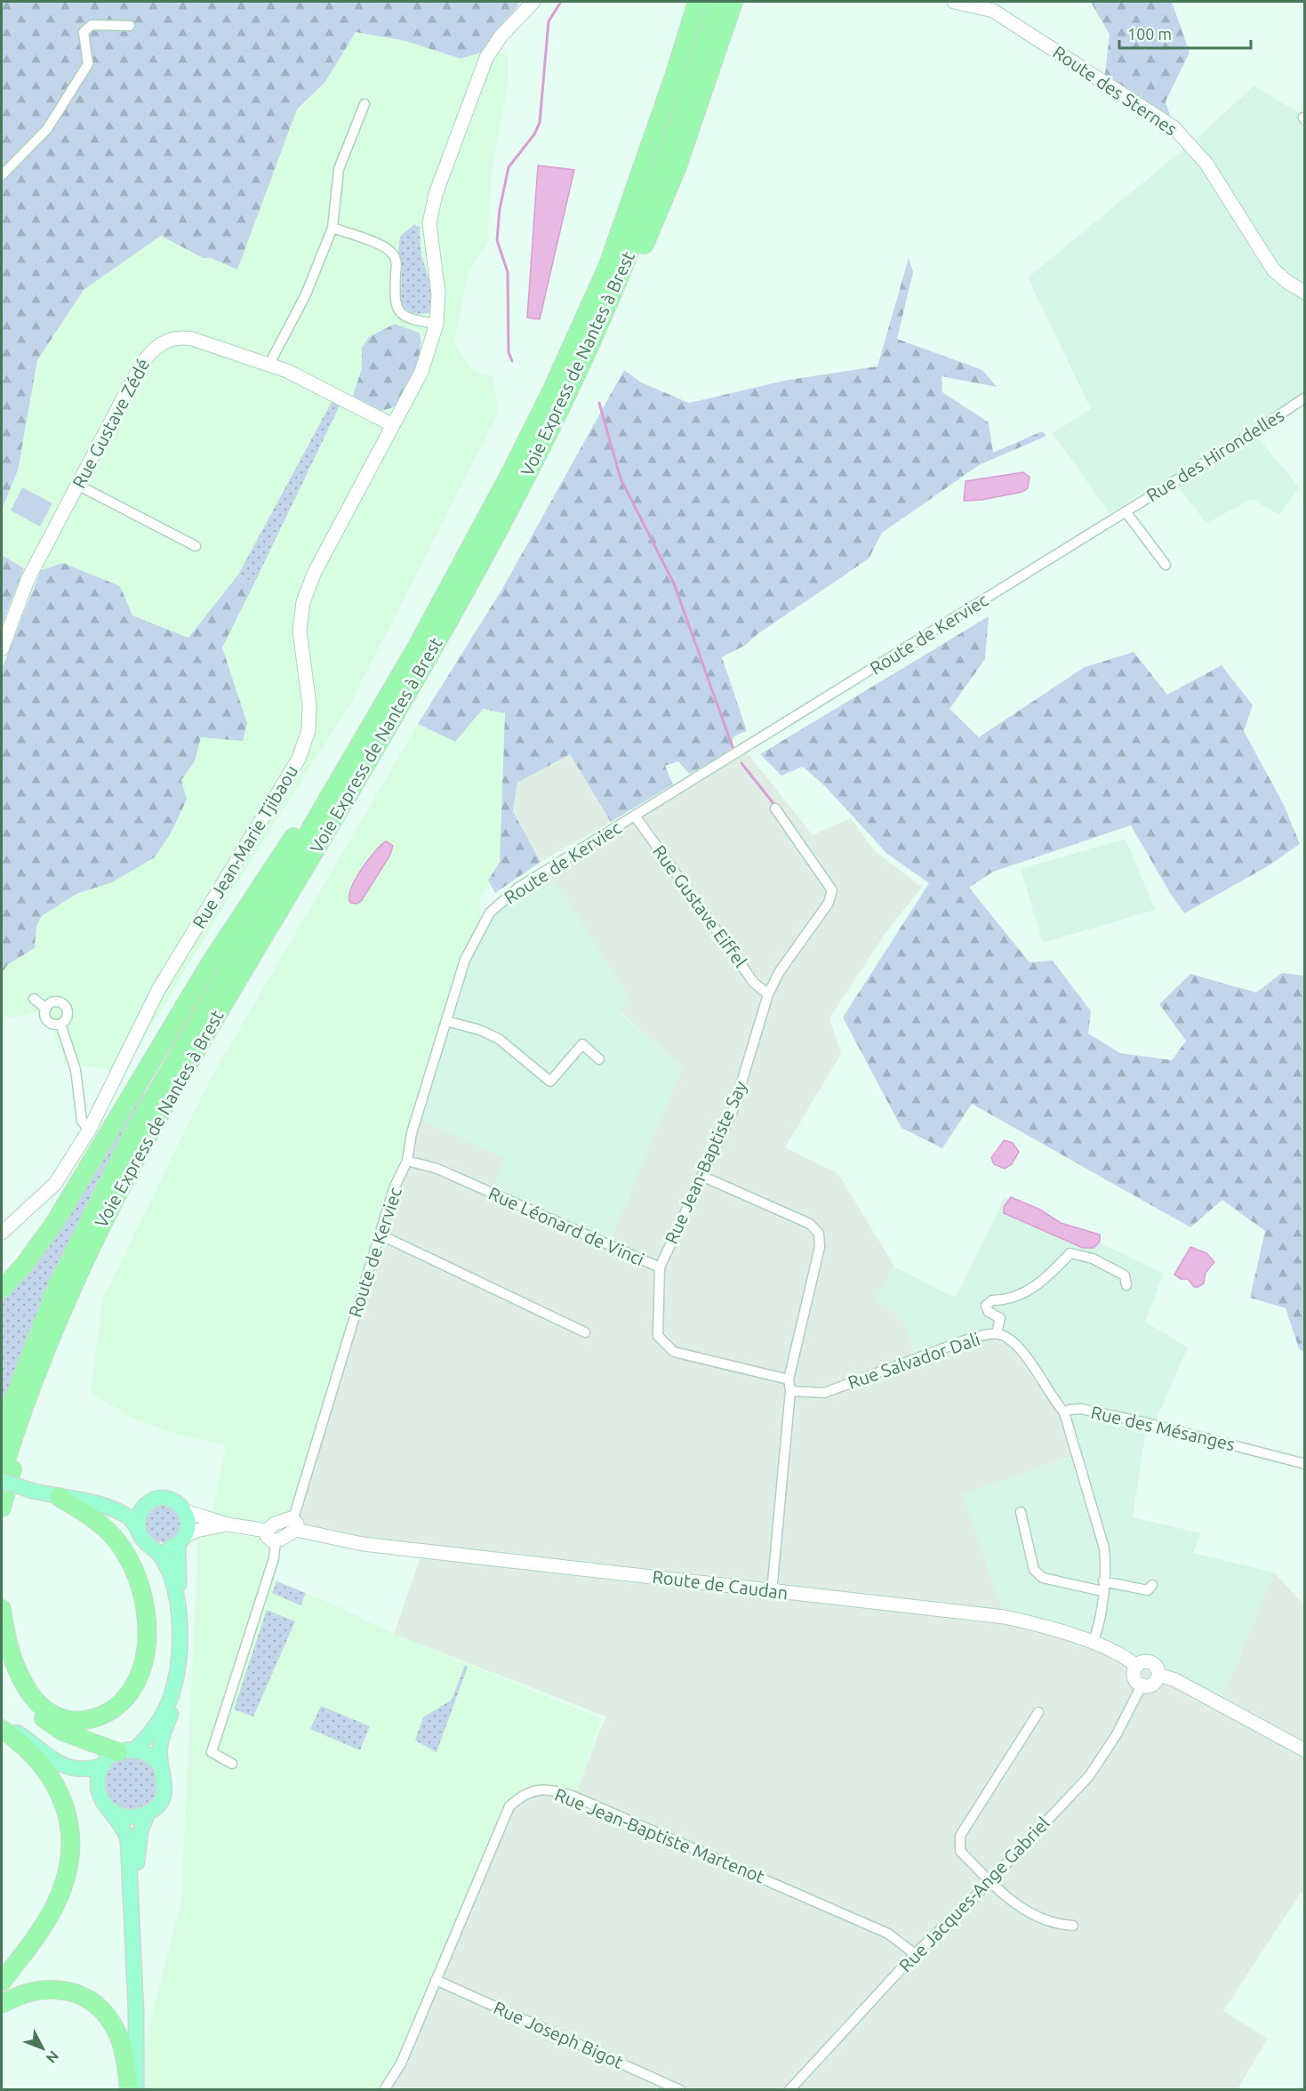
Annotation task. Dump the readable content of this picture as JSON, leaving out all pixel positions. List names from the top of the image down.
{
  "streets": {
    "highway": ["Voie Express de Nantes à Brest"],
    "street": [
      "Route des Sternes",
      "Rue Gustave Zédé",
      "Rue des Hirondelles",
      "Route de Kerviec",
      "Rue Jean-Marie Tjibaou",
      "Rue Gustave Eiffel",
      "Rue Jean-Baptiste Say",
      "Rue Léonard de Vinci",
      "Rue Salvador Dali",
      "Rue des Mésanges",
      "Route de Caudan",
      "Rue Jean-Baptiste Martenot",
      "Rue Jacques-Ange Gabriel",
      "Rue Joseph Bigot"
    ]
  },
  "crossings": [
    ["Rue Gustave Zédé", "Rue Jean-Marie Tjibaou"],
    ["Rue des Hirondelles", "Route de Kerviec"],
    ["Route de Kerviec", "Rue Gustave Eiffel"],
    ["Route de Kerviec", "Rue Léonard de Vinci"],
    ["Route de Kerviec", "Route de Caudan"],
    ["Rue Gustave Eiffel", "Rue Jean-Baptiste Say"],
    ["Rue Jean-Baptiste Say", "Rue Léonard de Vinci"],
    ["Rue Salvador Dali", "Rue des Mésanges"],
    ["Rue des Mésanges", "Route de Caudan"],
    ["Route de Caudan", "Rue Jacques-Ange Gabriel"],
    ["Rue Jean-Baptiste Martenot", "Rue Jacques-Ange Gabriel"],
    ["Rue Jean-Baptiste Martenot", "Rue Joseph Bigot"]
  ],
  "scale_bar": "100 m",
  "north": "bottom right"
}
